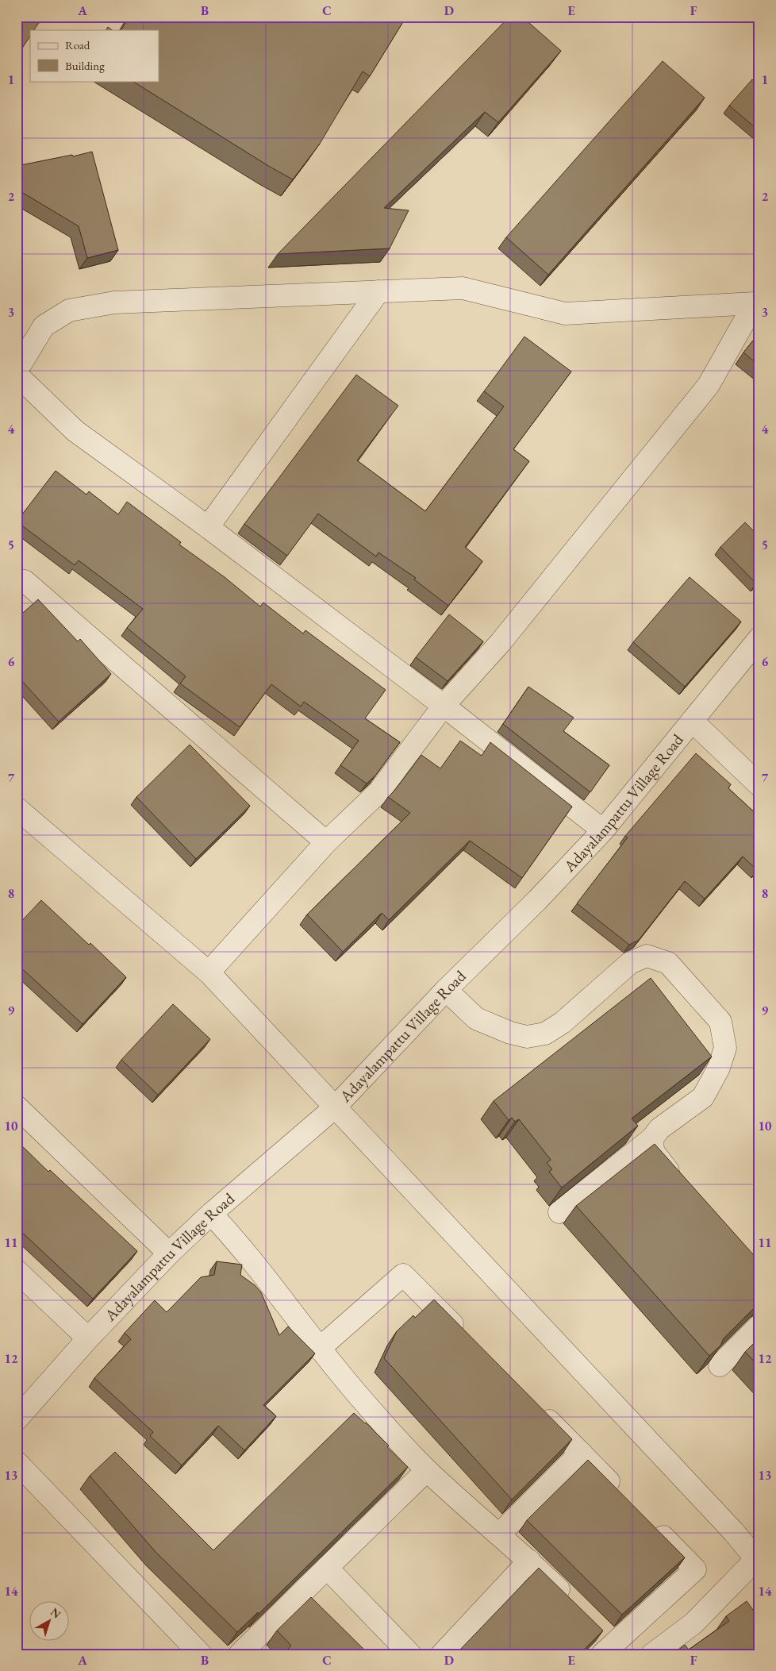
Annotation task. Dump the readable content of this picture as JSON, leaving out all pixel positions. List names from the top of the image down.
{
  "streets": {
    "street": ["Adayalampattu Village Road"]
  },
  "legend": ["Road", "Building"],
  "north": "top right",
  "grid": {
    "columns": [
      "A",
      "B",
      "C",
      "D",
      "E",
      "F"
    ],
    "rows": [
      "1",
      "2",
      "3",
      "4",
      "5",
      "6",
      "7",
      "8",
      "9",
      "10",
      "11",
      "12",
      "13",
      "14"
    ]
  }
}
